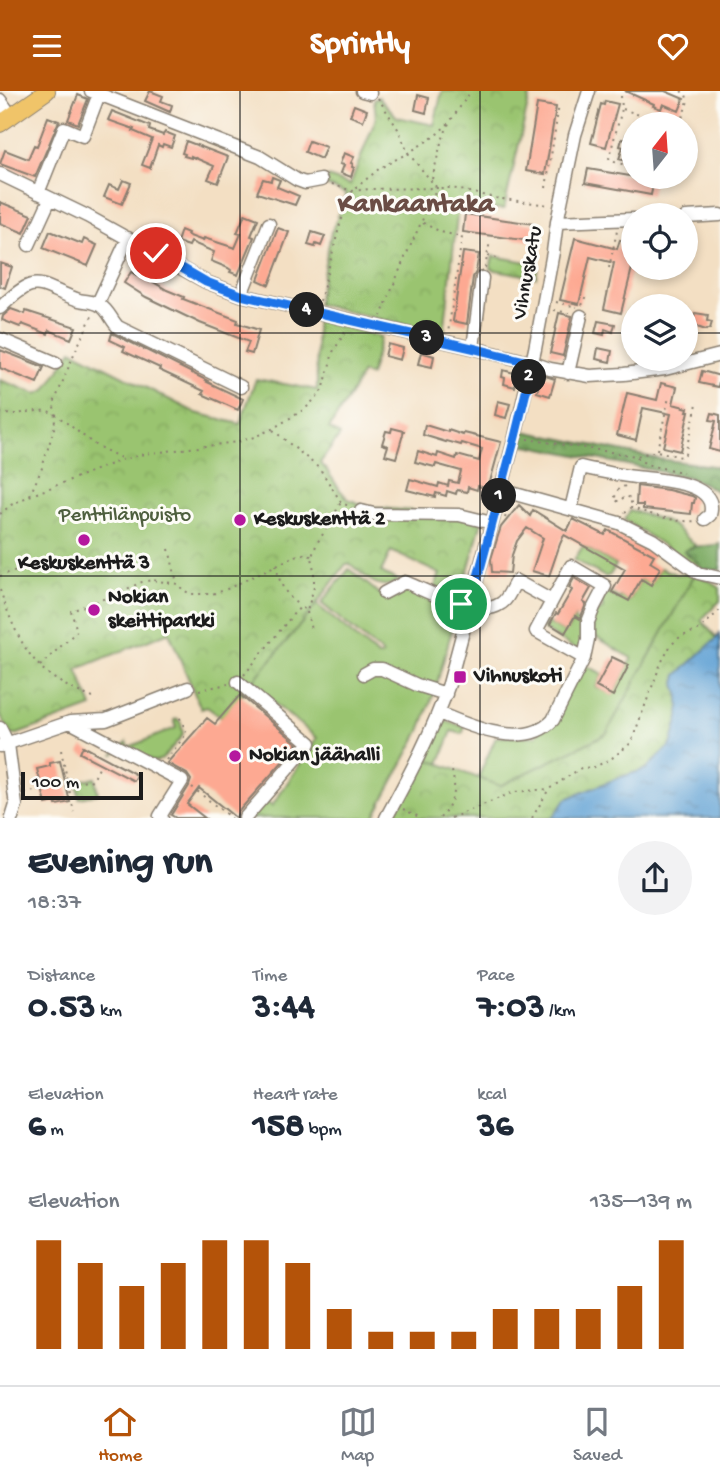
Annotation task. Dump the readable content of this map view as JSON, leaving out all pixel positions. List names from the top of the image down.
{
  "streets": {
    "street": ["Vihnuskatu"]
  },
  "districts": ["Kankaantaka"],
  "parks": ["Penttilänpuisto"],
  "places": {
    "other": [
      "Keskuskenttä 2",
      "Keskuskenttä 3",
      "Nokian skeittiparkki",
      "Nokian jäähalli"
    ],
    "transit": ["Vihnuskoti"]
  },
  "scale_bar": "100 m",
  "north": "top",
  "page": {
    "header": "Sprintly",
    "pins": [
      "4",
      "3",
      "2",
      "1"
    ],
    "scale": "100 m",
    "heading": ["Evening run", "18:37"],
    "stats": [
      ["Distance", "0.53 km"],
      ["Time", "3:44"],
      ["Pace", "7:03 /km"],
      ["Elevation", "6 m"],
      ["Heart rate", "158 bpm"],
      ["kcal", "36"]
    ],
    "chart": ["Elevation", "135–139 m"],
    "tabs": ["Home", "Map", "Saved"]
  }
}
